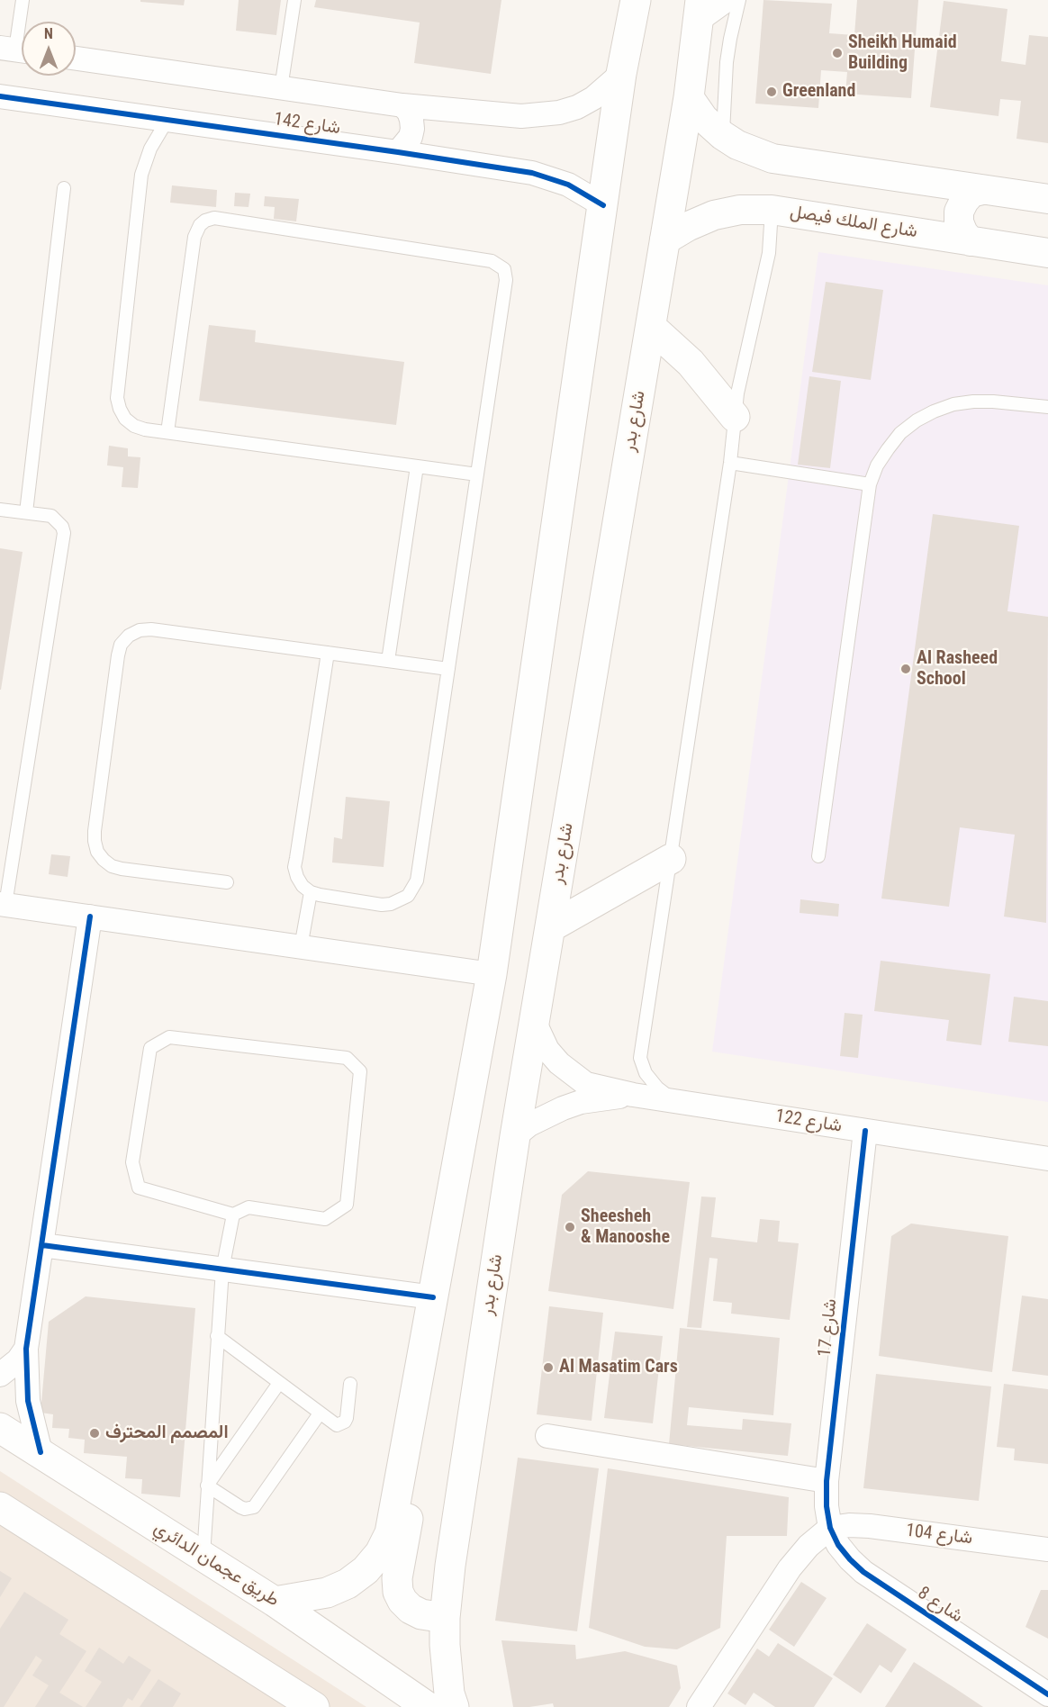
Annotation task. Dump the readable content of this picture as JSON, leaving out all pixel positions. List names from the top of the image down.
{
  "streets": {
    "main road": ["شارع بدر", "طريق عجمان الدائري"],
    "street": [
      "شارع 142",
      "شارع الملك فيصل",
      "شارع 122",
      "شارع 17",
      "شارع 104",
      "شارع 8"
    ]
  },
  "crossings": [
    ["شارع الملك فيصل", "شارع بدر"],
    ["شارع بدر", "شارع 122"],
    ["شارع 122", "شارع 17"],
    ["شارع 17", "شارع 104"],
    ["شارع 17", "شارع 8"],
    ["شارع 104", "شارع 8"]
  ],
  "places": [
    "Sheikh Humaid Building",
    "Greenland",
    "Al Rasheed School",
    "Sheesheh & Manooshe",
    "Al Masatim Cars",
    "المصمم المحترف"
  ],
  "north": "top"
}
